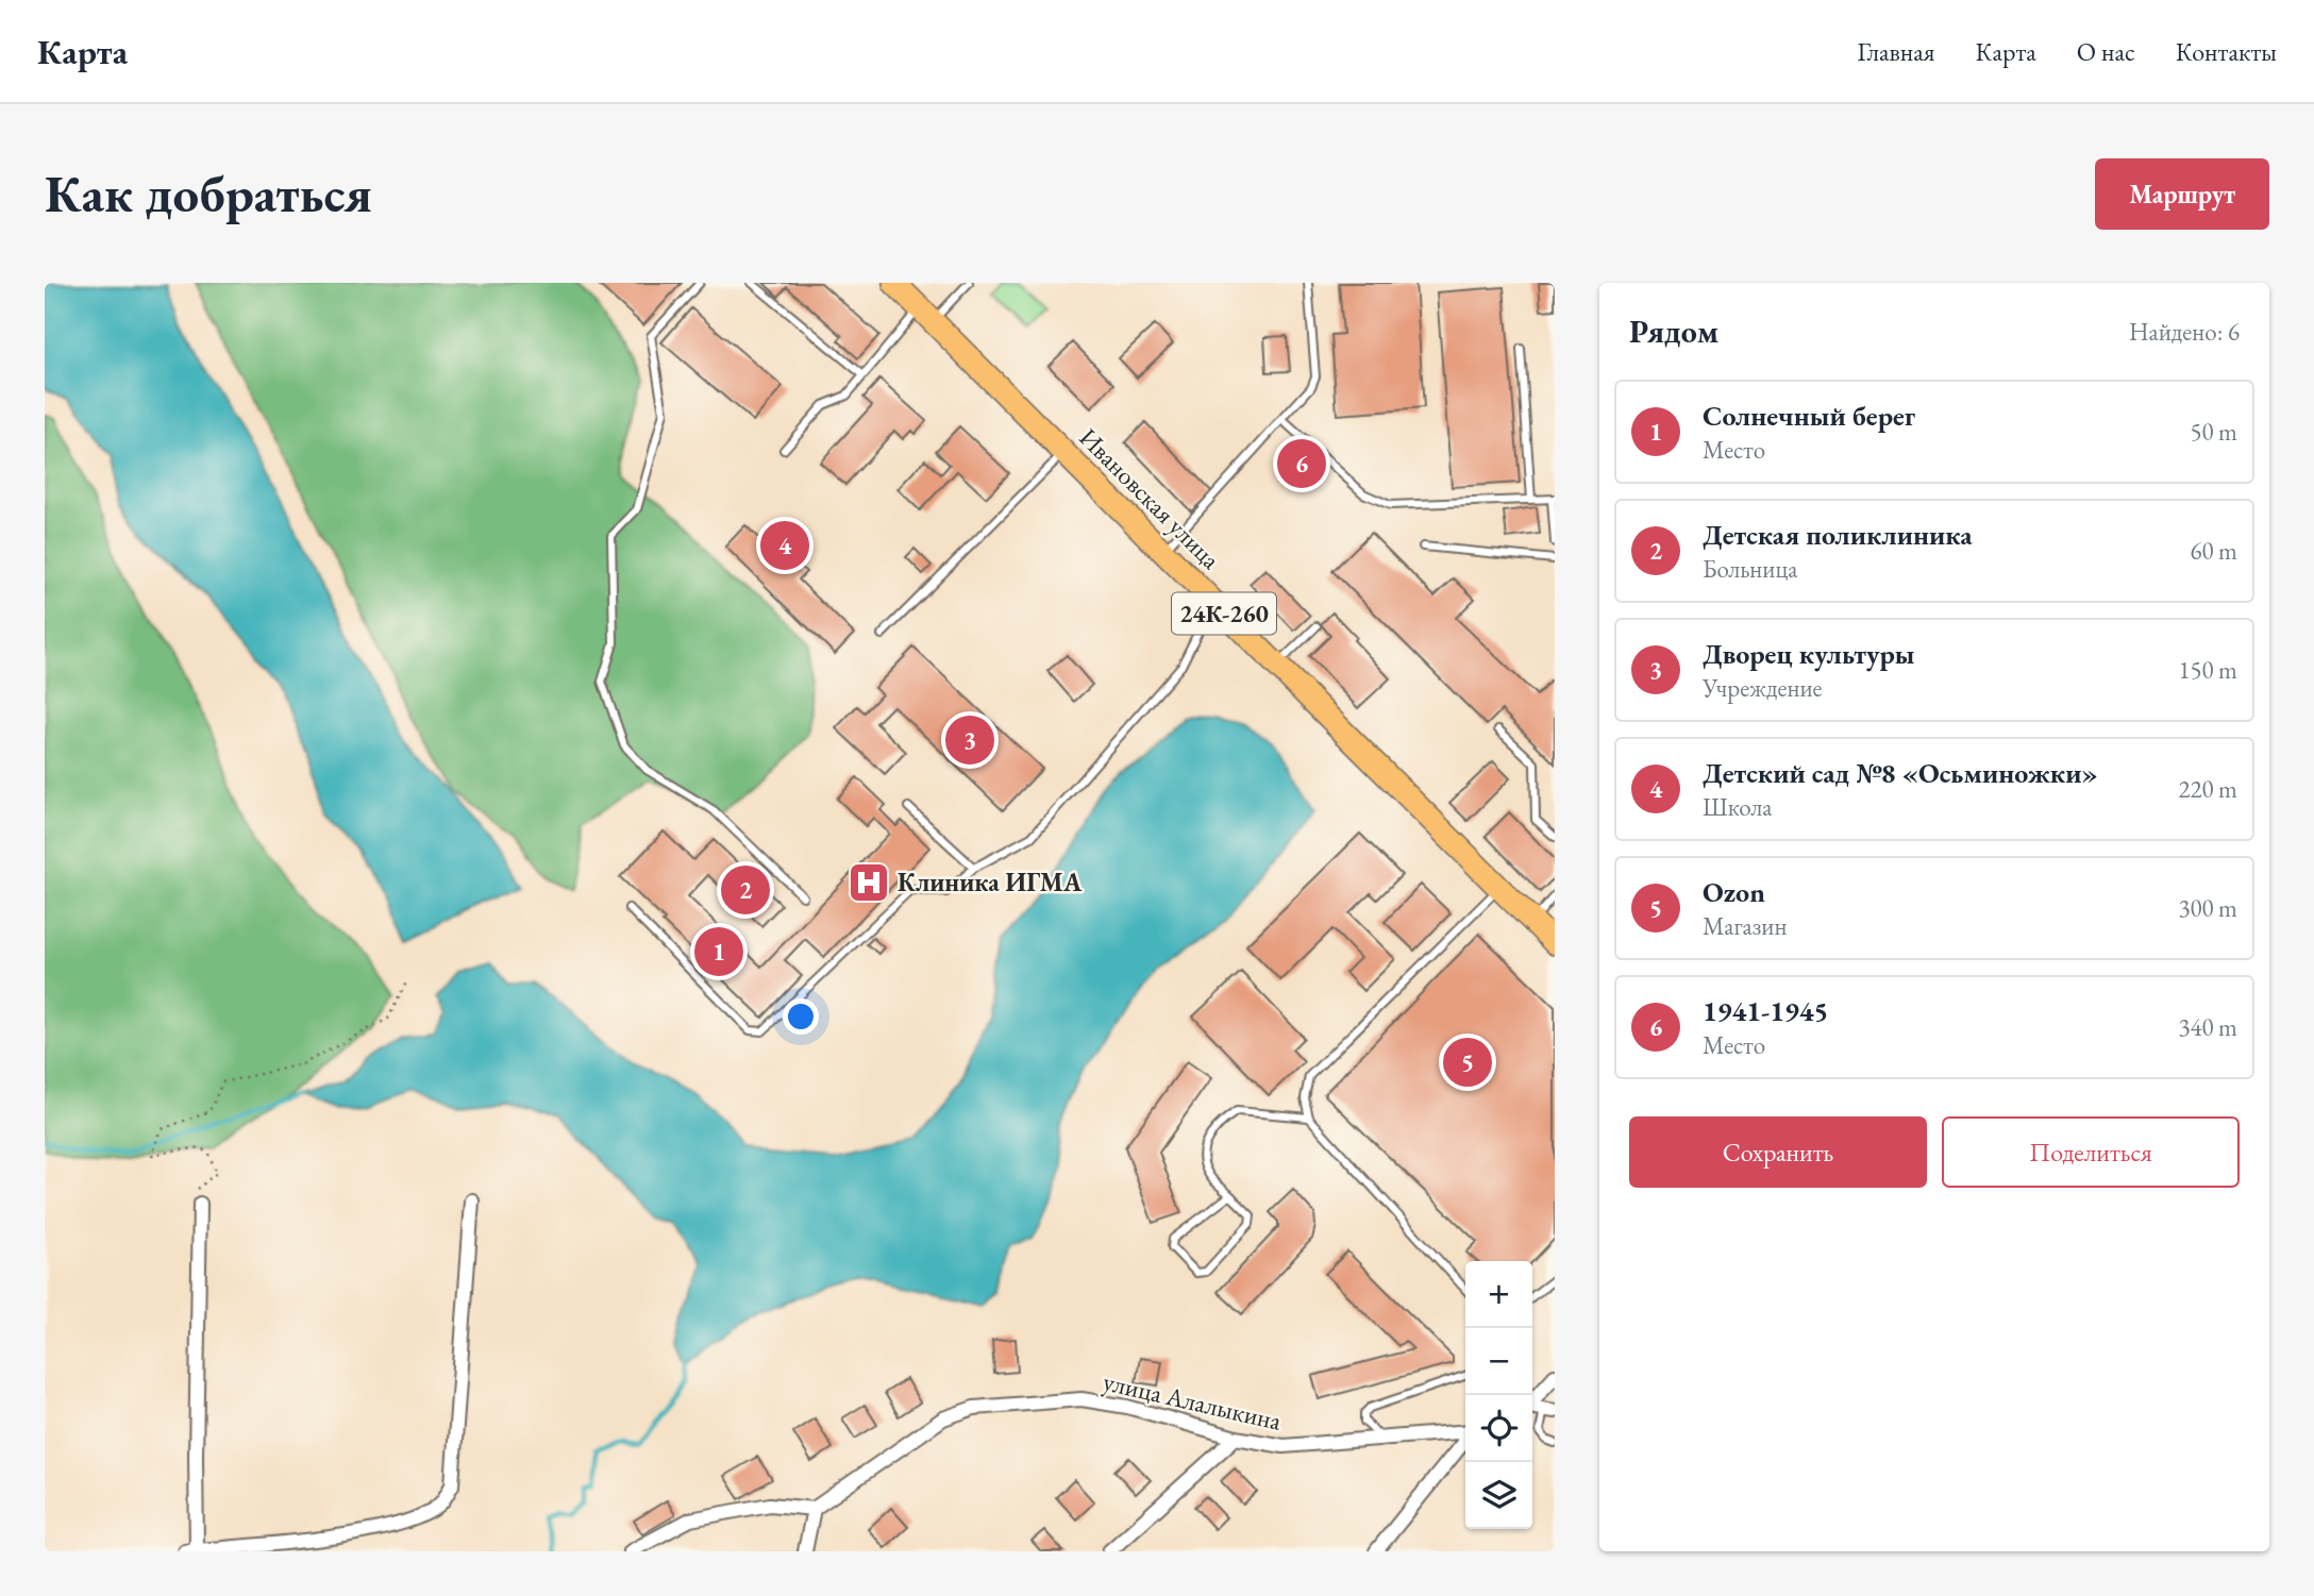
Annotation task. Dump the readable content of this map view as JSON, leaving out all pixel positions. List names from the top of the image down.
{
  "streets": {
    "main road": ["Ивановская улица", "24К-260"],
    "street": ["улица Алалыкина"]
  },
  "places": {
    "hospital": ["Клиника ИГМА"]
  },
  "page": {
    "header": "Карта",
    "nav": [
      "Главная",
      "Карта",
      "О нас",
      "Контакты"
    ],
    "buttons": [
      "Маршрут",
      ["Сохранить", "Поделиться"]
    ],
    "title": "Как добраться",
    "heading": ["Рядом", "Найдено: 6"],
    "list": [
      {
        "mark": "1",
        "name": "Солнечный берег",
        "note": "Место",
        "value": "50 m"
      },
      {
        "mark": "2",
        "name": "Детская поликлиника",
        "note": "Больница",
        "value": "60 m"
      },
      {
        "mark": "3",
        "name": "Дворец культуры",
        "note": "Учреждение",
        "value": "150 m"
      },
      {
        "mark": "4",
        "name": "Детский сад №8 «Осьминожки»",
        "note": "Школа",
        "value": "220 m"
      },
      {
        "mark": "5",
        "name": "Ozon",
        "note": "Магазин",
        "value": "300 m"
      },
      {
        "mark": "6",
        "name": "1941-1945",
        "note": "Место",
        "value": "340 m"
      }
    ],
    "pins": [
      "6",
      "4",
      "3",
      "2",
      "1",
      "5"
    ],
    "map_buttons": ["+", "−"]
  }
}
